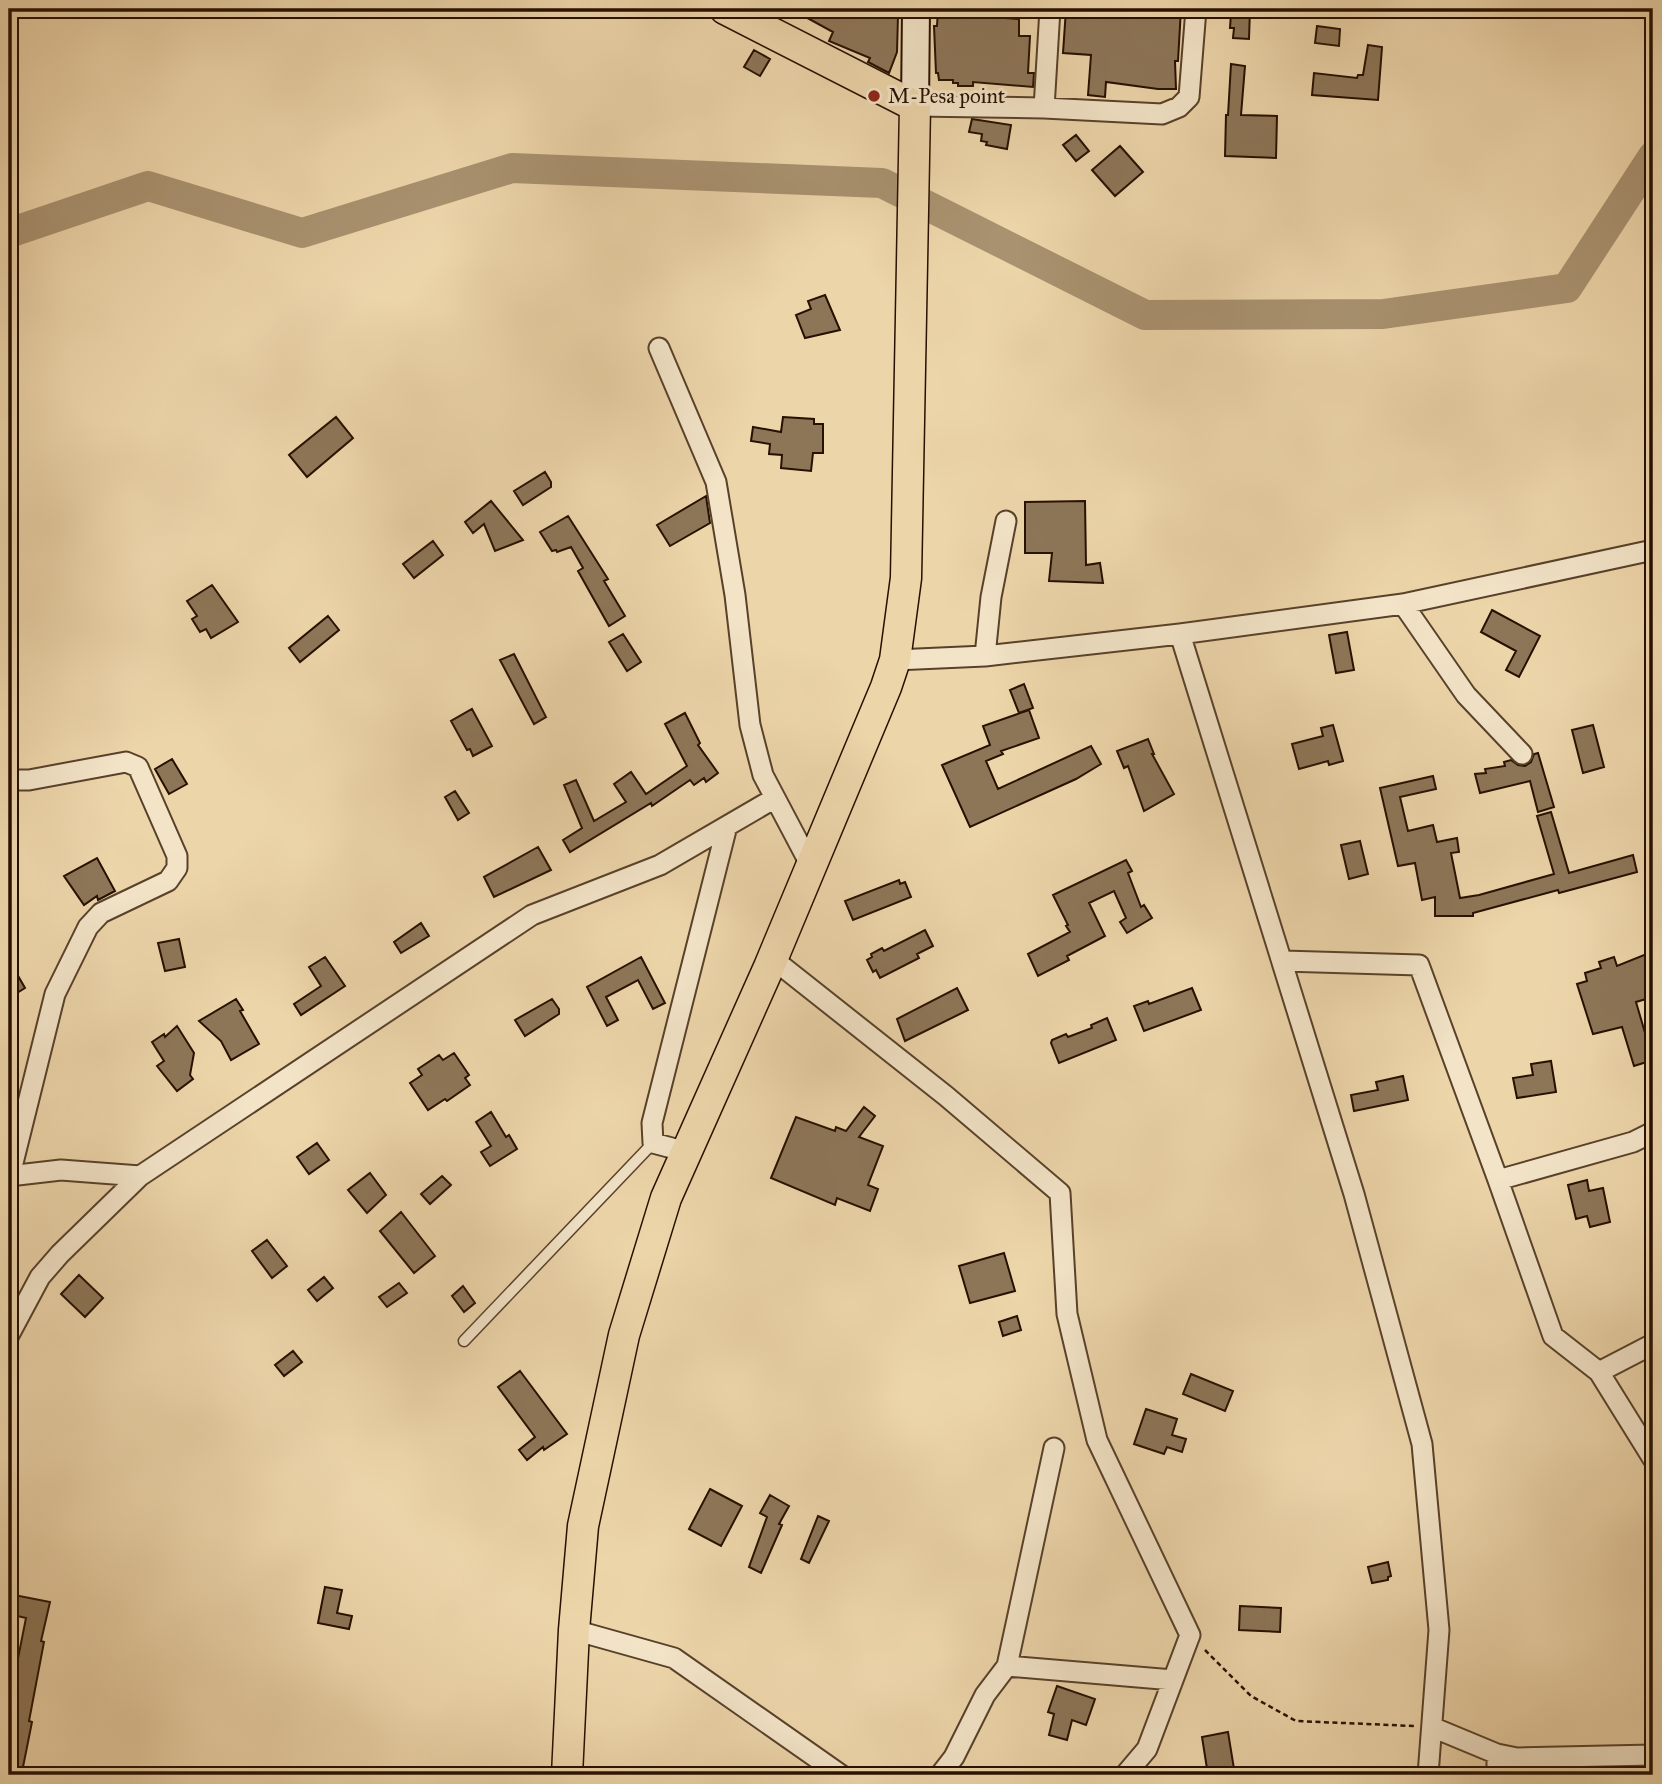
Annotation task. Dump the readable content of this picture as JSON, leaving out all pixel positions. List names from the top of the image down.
{
  "places": ["M-Pesa point"]
}
